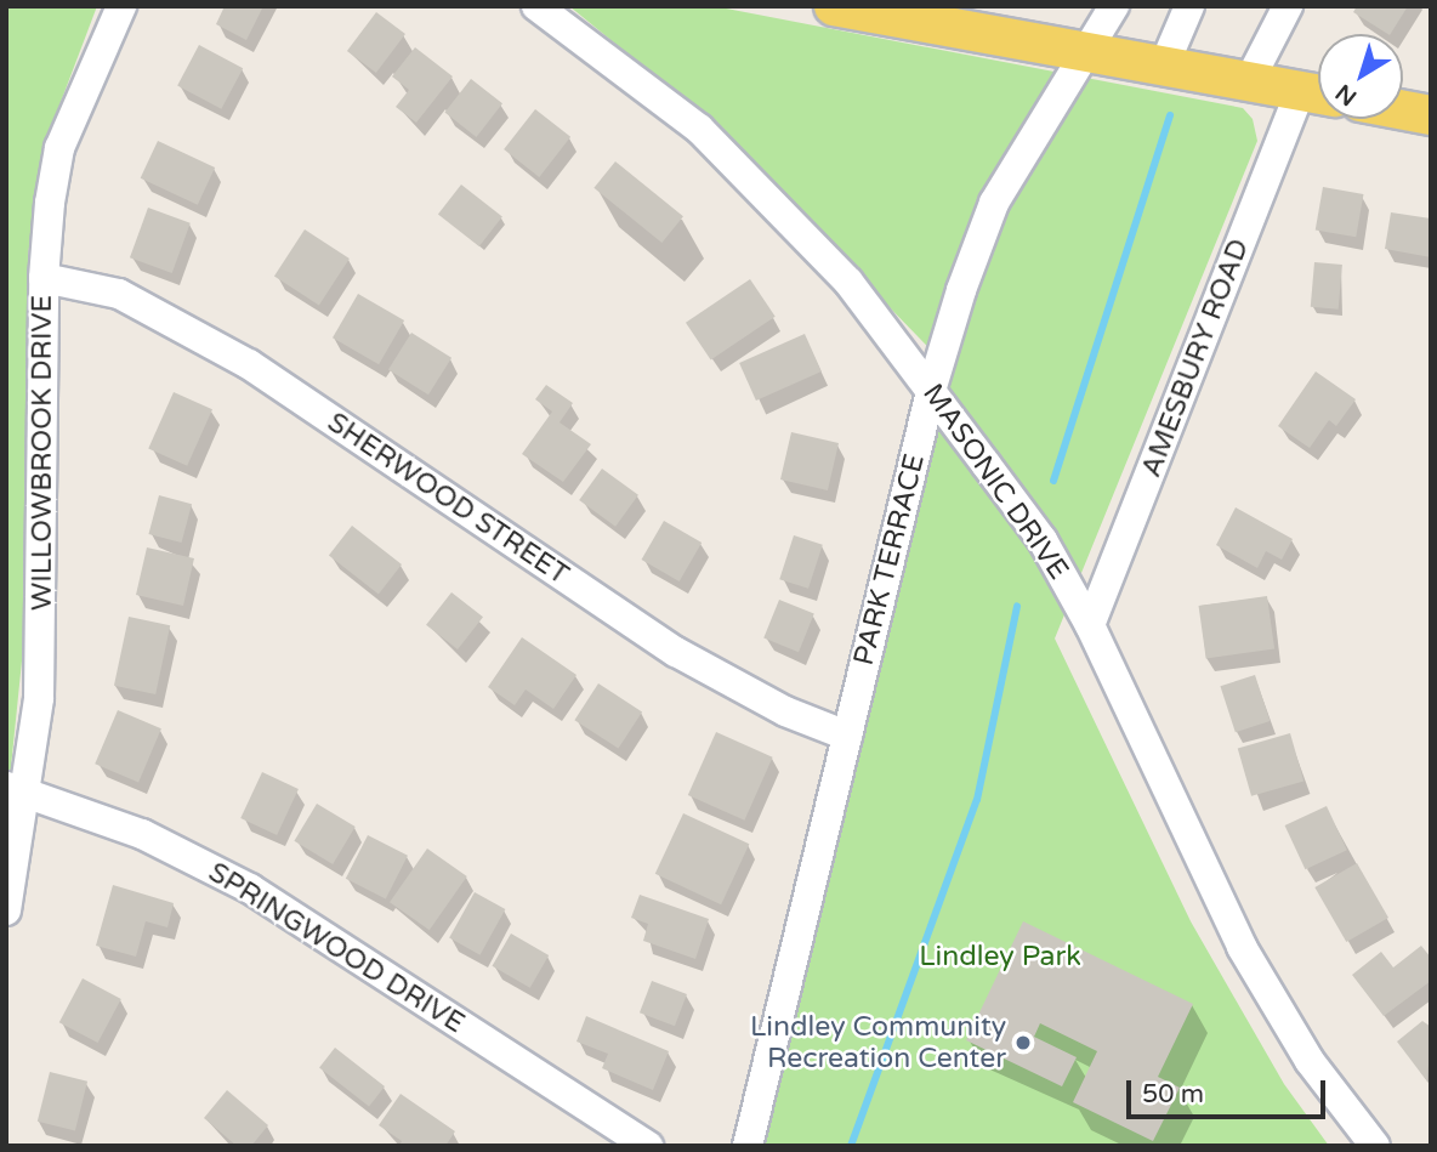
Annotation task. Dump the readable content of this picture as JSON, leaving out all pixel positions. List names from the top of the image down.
{
  "streets": {
    "street": [
      "AMESBURY ROAD",
      "WILLOWBROOK DRIVE",
      "MASONIC DRIVE",
      "SHERWOOD STREET",
      "PARK TERRACE",
      "SPRINGWOOD DRIVE"
    ]
  },
  "crossings": [
    ["AMESBURY ROAD", "MASONIC DRIVE"],
    ["WILLOWBROOK DRIVE", "SHERWOOD STREET"],
    ["WILLOWBROOK DRIVE", "SPRINGWOOD DRIVE"],
    ["MASONIC DRIVE", "PARK TERRACE"],
    ["SHERWOOD STREET", "PARK TERRACE"]
  ],
  "parks": ["Lindley Park"],
  "places": ["Lindley Community Recreation Center"],
  "scale_bar": "50 m",
  "north": "bottom left"
}
